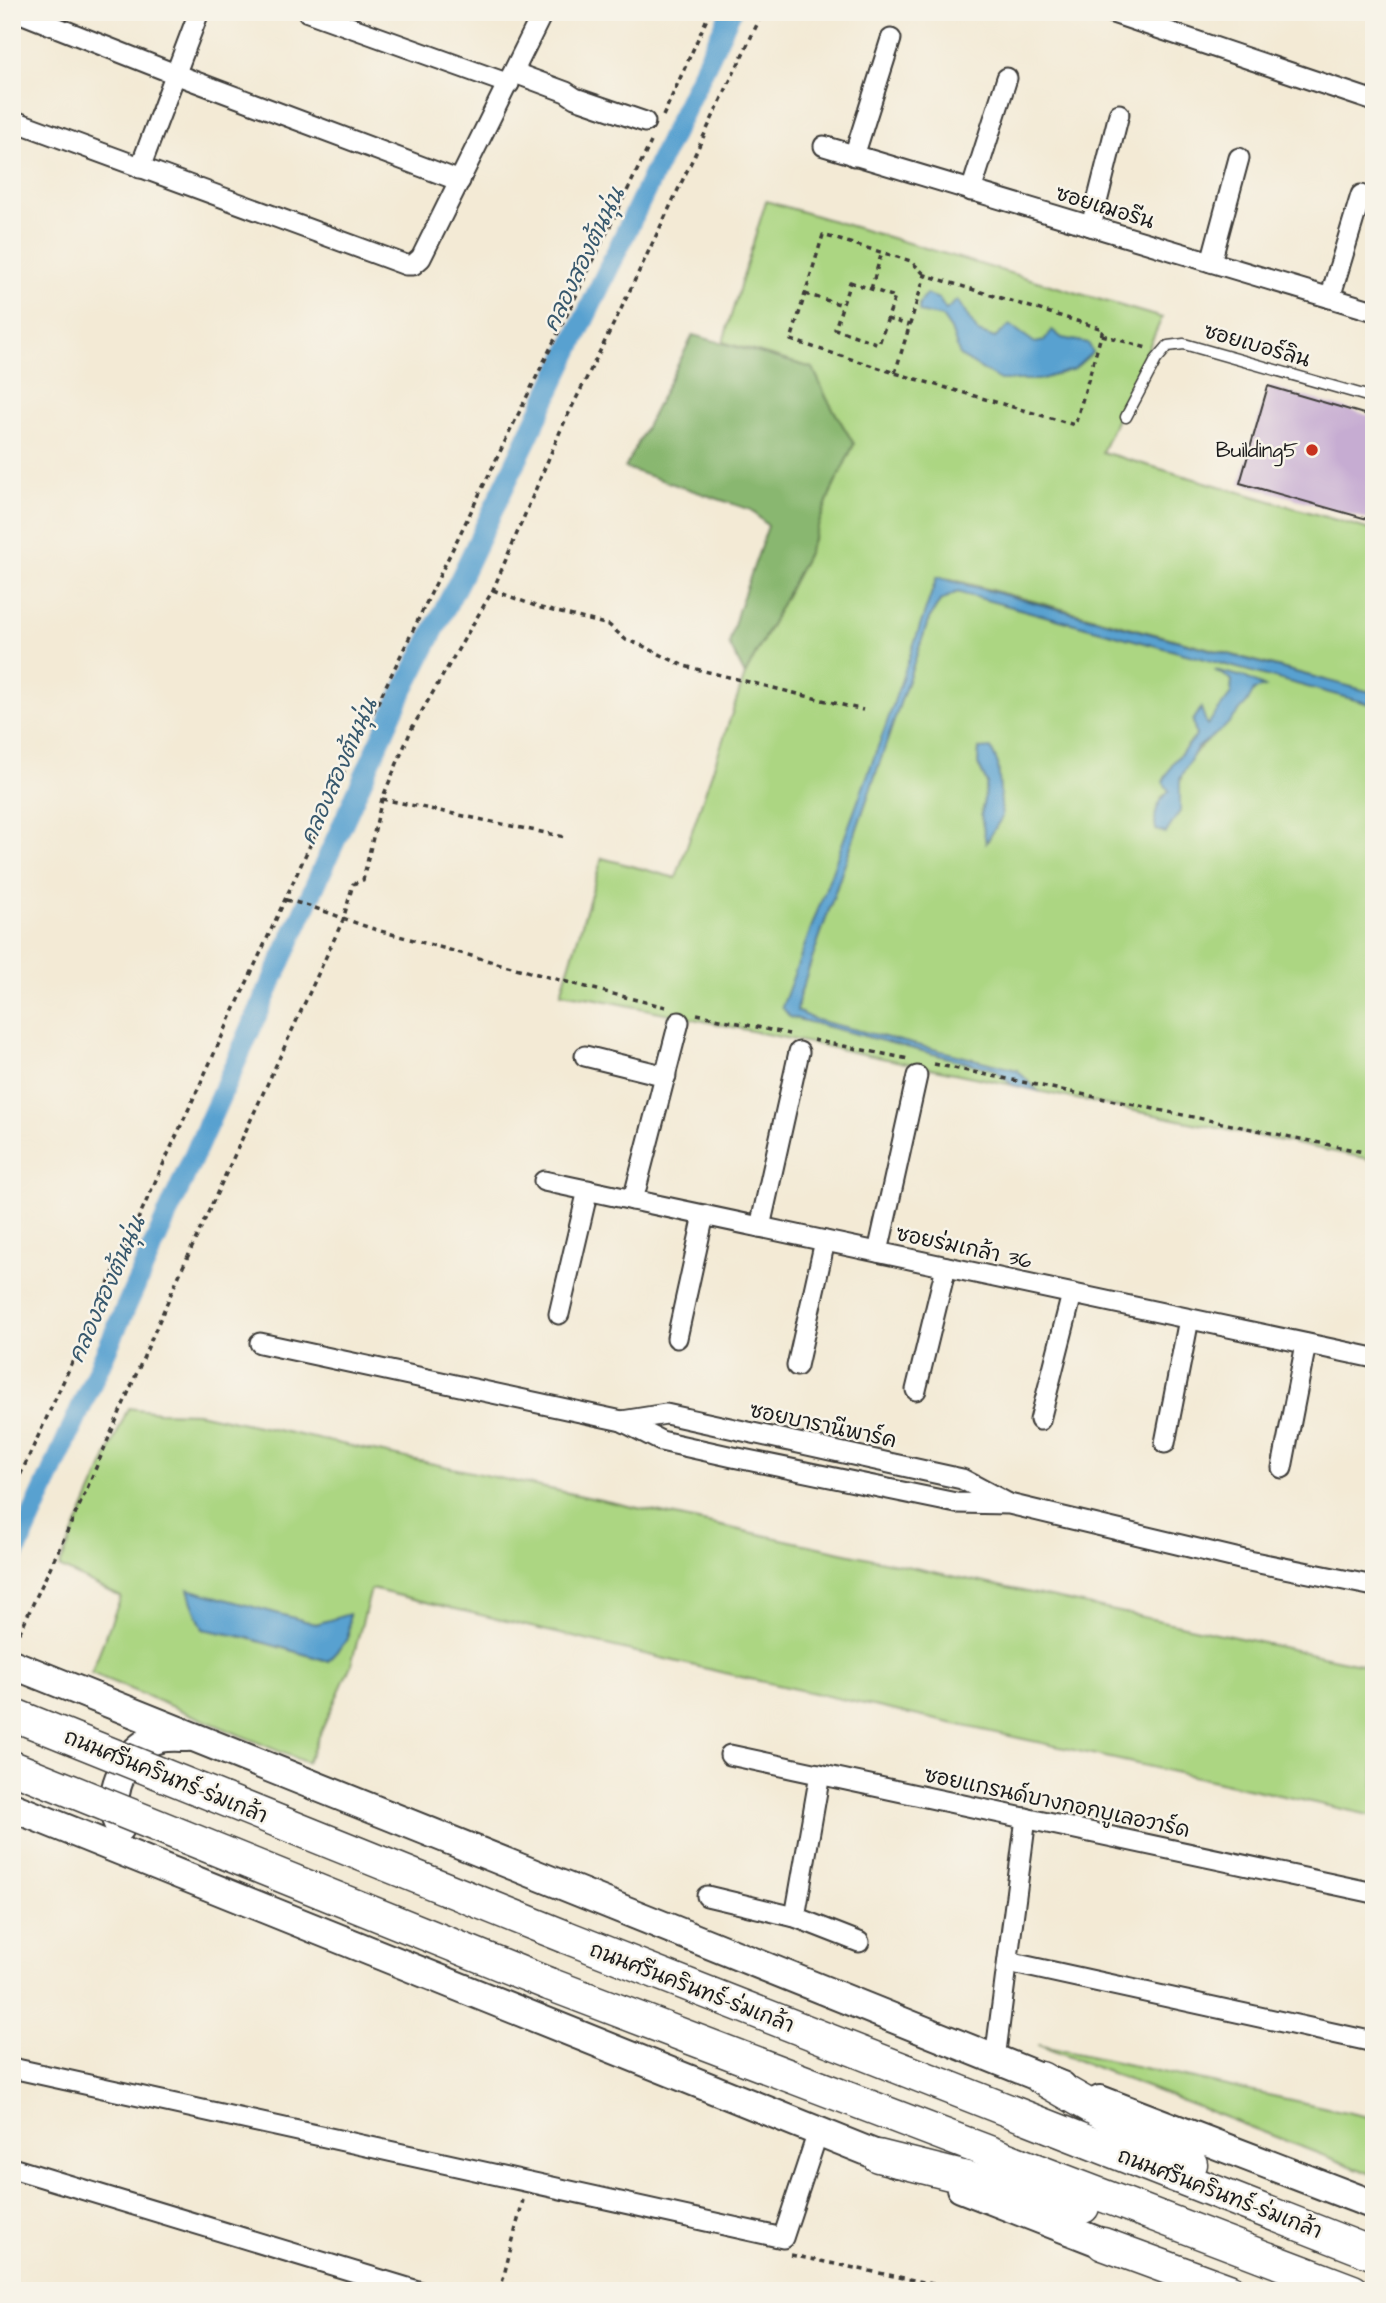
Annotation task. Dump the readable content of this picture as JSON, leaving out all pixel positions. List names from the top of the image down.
{
  "streets": {
    "main road": ["ถนนศรีนครินทร์-ร่มเกล้า"],
    "street": [
      "ซอยเฌอรีน",
      "ซอยร่มเกล้า 36",
      "ซอยบารานีพาร์ค",
      "ซอยแกรนด์บางกอกบูเลอวาร์ด"
    ],
    "lane": ["ซอยเบอร์ลิน"]
  },
  "water": ["คลองสองต้นนุ่น"],
  "places": ["Building5"]
}
